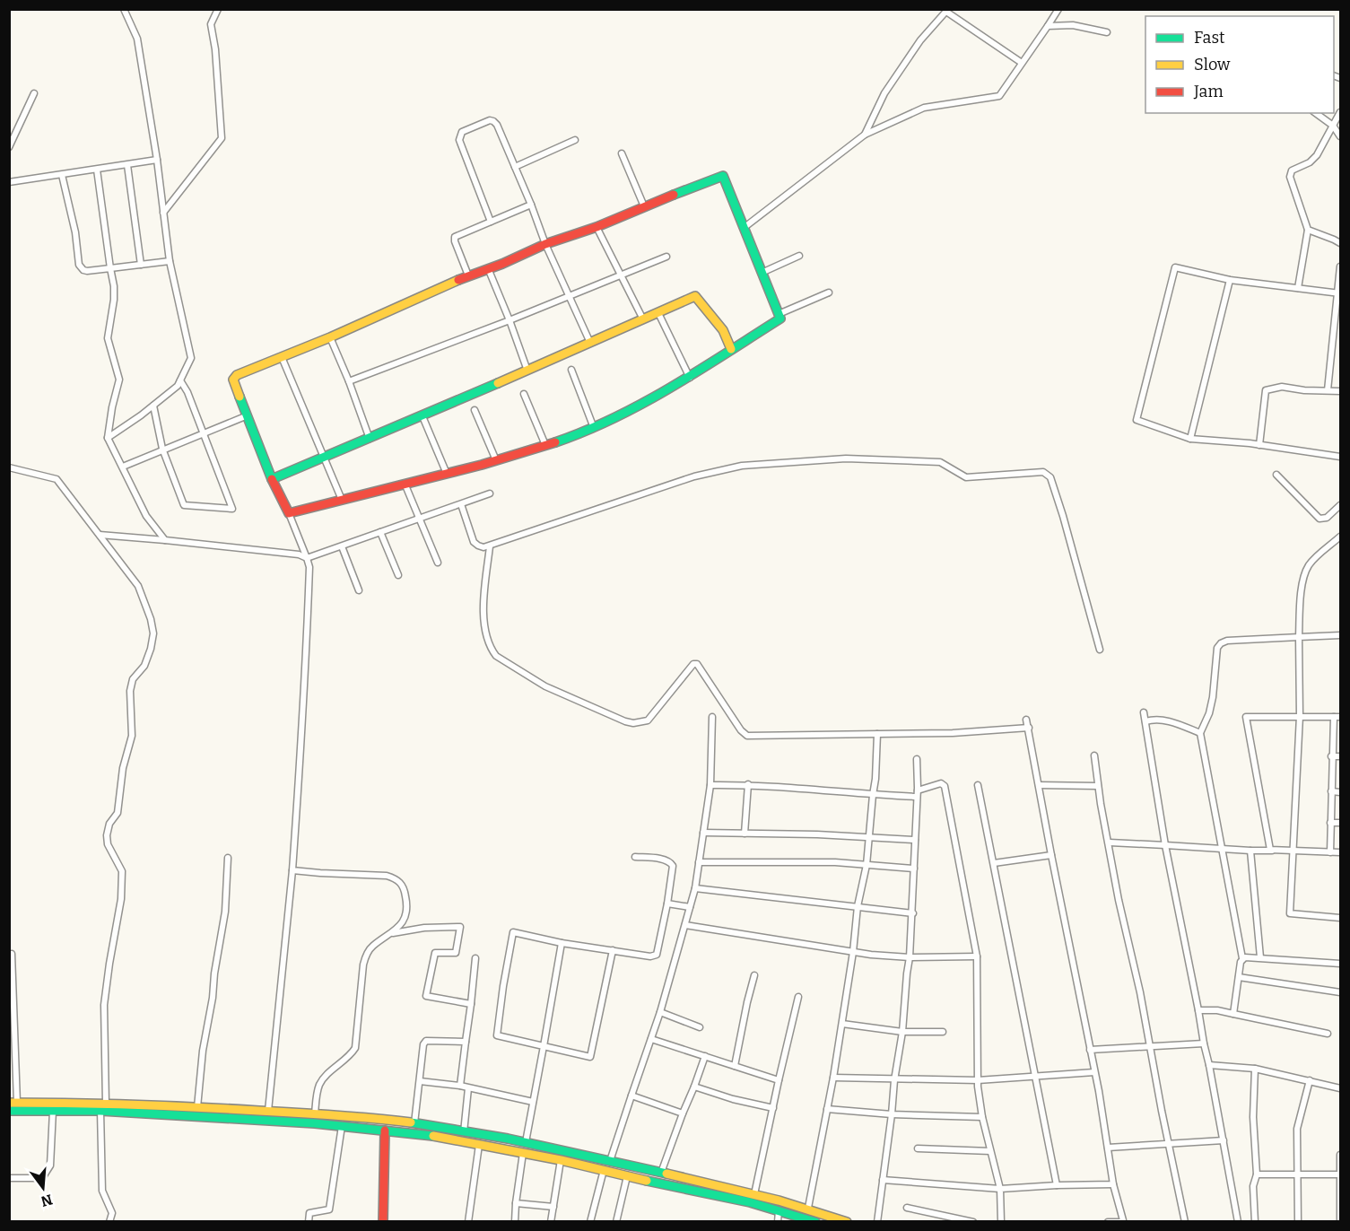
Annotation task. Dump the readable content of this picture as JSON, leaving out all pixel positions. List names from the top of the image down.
{
  "legend": ["Fast", "Slow", "Jam"],
  "north": "bottom"
}
